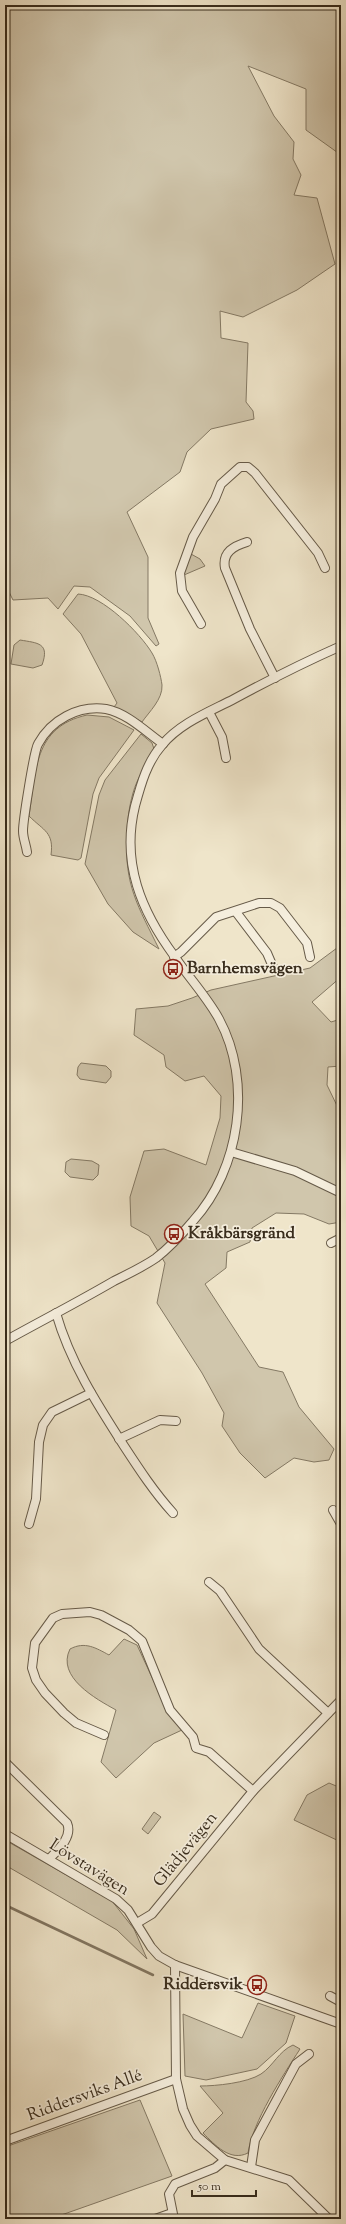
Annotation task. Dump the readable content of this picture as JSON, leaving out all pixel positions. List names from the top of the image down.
{
  "streets": {
    "street": ["Glädjevägen", "Lövstavägen", "Riddersviks Allé"]
  },
  "crossings": [
    ["Glädjevägen", "Lövstavägen"]
  ],
  "places": {
    "bus stop": ["Barnhemsvägen", "Kråkbärsgränd", "Riddersvik"]
  },
  "scale_bar": "50 m"
}
